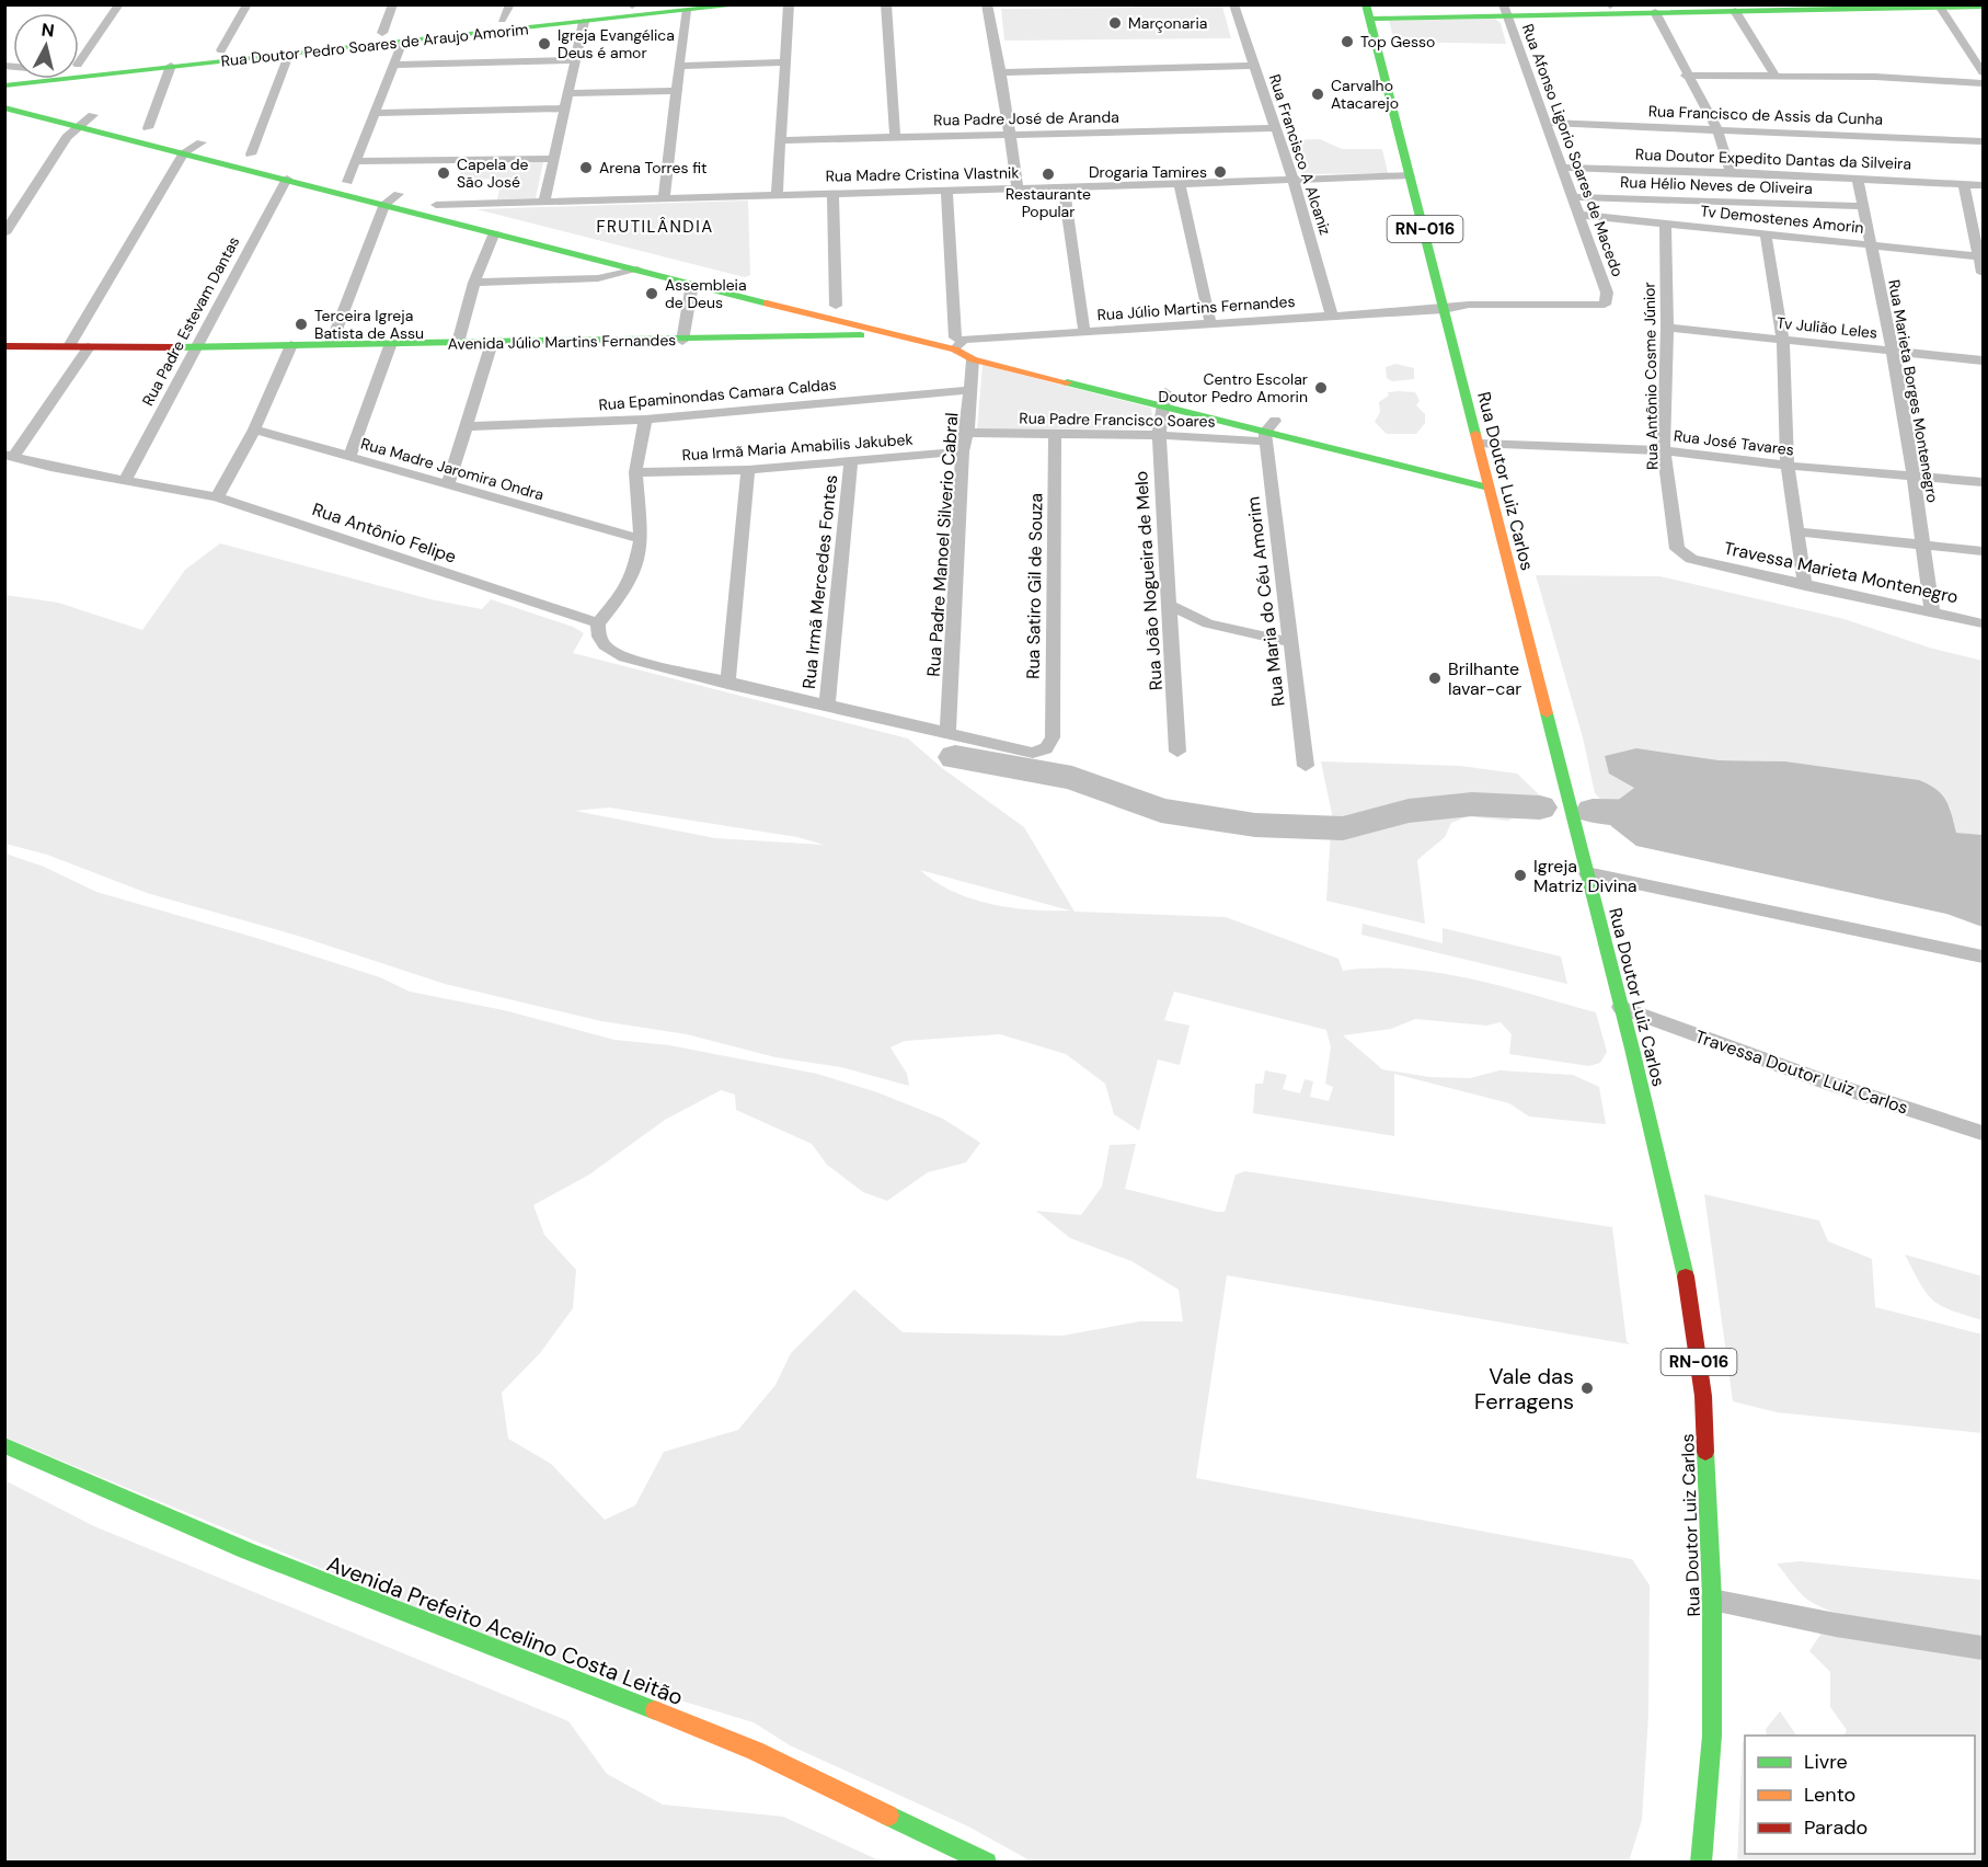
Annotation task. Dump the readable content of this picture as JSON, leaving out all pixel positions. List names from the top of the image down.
{
  "streets": {
    "street": [
      "Rua Doutor Pedro Soares de Araujo Amorim",
      "Rua Francisco de Assis da Cunha",
      "Rua Padre José de Aranda",
      "Rua Afonso Ligorio Soares de Macedo",
      "Rua Francisco A Alcaniz",
      "Rua Doutor Expedito Dantas da Silveira",
      "Rua Madre Cristina Vlastnik",
      "Rua Hélio Neves de Oliveira",
      "Tv Demostenes Amorin",
      "RN-016",
      "Rua Júlio Martins Fernandes",
      "Rua Padre Estevam Dantas",
      "Tv Julião Leles",
      "Avenida Júlio Martins Fernandes",
      "Rua Antônio Cosme Júnior",
      "Rua Marieta Borges Montenegro",
      "Rua Epaminondas Camara Caldas",
      "Rua Padre Francisco Soares",
      "Rua José Tavares",
      "Rua Irmã Maria Amabilis Jakubek",
      "Rua Madre Jaromira Ondra",
      "Rua Doutor Luiz Carlos",
      "Rua Antônio Felipe",
      "Rua Padre Manoel Silverio Cabral",
      "Travessa Marieta Montenegro",
      "Rua João Nogueira de Melo",
      "Rua Irmã Mercedes Fontes",
      "Rua Satiro Gil de Souza",
      "Rua Maria do Céu Amorim",
      "Travessa Doutor Luiz Carlos",
      "Avenida Prefeito Acelino Costa Leitão"
    ]
  },
  "crossings": [
    ["Rua Francisco de Assis da Cunha", "Rua Afonso Ligorio Soares de Macedo"],
    ["Rua Padre José de Aranda", "Rua Francisco A Alcaniz"],
    ["Rua Afonso Ligorio Soares de Macedo", "Rua Doutor Expedito Dantas da Silveira"],
    ["Rua Afonso Ligorio Soares de Macedo", "Rua Hélio Neves de Oliveira"],
    ["Rua Afonso Ligorio Soares de Macedo", "Tv Demostenes Amorin"],
    ["Rua Afonso Ligorio Soares de Macedo", "Rua Júlio Martins Fernandes"],
    ["Rua Afonso Ligorio Soares de Macedo", "Rua Doutor Luiz Carlos"],
    ["Rua Francisco A Alcaniz", "Rua Madre Cristina Vlastnik"],
    ["Rua Francisco A Alcaniz", "Rua Júlio Martins Fernandes"],
    ["Rua Doutor Expedito Dantas da Silveira", "Rua Marieta Borges Montenegro"],
    ["Rua Madre Cristina Vlastnik", "Rua Doutor Luiz Carlos"],
    ["Rua Hélio Neves de Oliveira", "Rua Marieta Borges Montenegro"],
    ["Tv Demostenes Amorin", "Rua Antônio Cosme Júnior"],
    ["Tv Demostenes Amorin", "Rua Marieta Borges Montenegro"],
    ["Rua Júlio Martins Fernandes", "Rua Doutor Luiz Carlos"],
    ["Rua Padre Estevam Dantas", "Avenida Júlio Martins Fernandes"],
    ["Rua Padre Estevam Dantas", "Rua Antônio Felipe"],
    ["Tv Julião Leles", "Rua Antônio Cosme Júnior"],
    ["Tv Julião Leles", "Rua Marieta Borges Montenegro"],
    ["Rua Antônio Cosme Júnior", "Rua José Tavares"],
    ["Rua Antônio Cosme Júnior", "Travessa Marieta Montenegro"],
    ["Rua Marieta Borges Montenegro", "Rua José Tavares"],
    ["Rua Marieta Borges Montenegro", "Travessa Marieta Montenegro"],
    ["Rua Epaminondas Camara Caldas", "Rua Padre Manoel Silverio Cabral"],
    ["Rua Padre Francisco Soares", "Rua Padre Manoel Silverio Cabral"],
    ["Rua Padre Francisco Soares", "Rua João Nogueira de Melo"],
    ["Rua Padre Francisco Soares", "Rua Satiro Gil de Souza"],
    ["Rua Padre Francisco Soares", "Rua Maria do Céu Amorim"],
    ["Rua José Tavares", "Rua Doutor Luiz Carlos"],
    ["Rua Irmã Maria Amabilis Jakubek", "Rua Padre Manoel Silverio Cabral"],
    ["Rua Irmã Maria Amabilis Jakubek", "Rua Irmã Mercedes Fontes"],
    ["Rua Doutor Luiz Carlos", "Travessa Doutor Luiz Carlos"],
    ["Rua Padre Manoel Silverio Cabral", "Rua Satiro Gil de Souza"]
  ],
  "districts": ["FRUTILÂNDIA"],
  "places": [
    "Marçonaria",
    "Top Gesso",
    "Igreja Evangélica Deus é amor",
    "Carvalho Atacarejo",
    "Arena Torres fit",
    "Drogaria Tamires",
    "Capela de São José",
    "Restaurante Popular",
    "Assembleia de Deus",
    "Terceira Igreja Batista de Assu",
    "Centro Escolar Doutor Pedro Amorin",
    "Brilhante lavar-car",
    "Igreja Matriz Divina",
    "Vale das Ferragens"
  ],
  "legend": ["Livre", "Lento", "Parado"],
  "north": "top"
}
